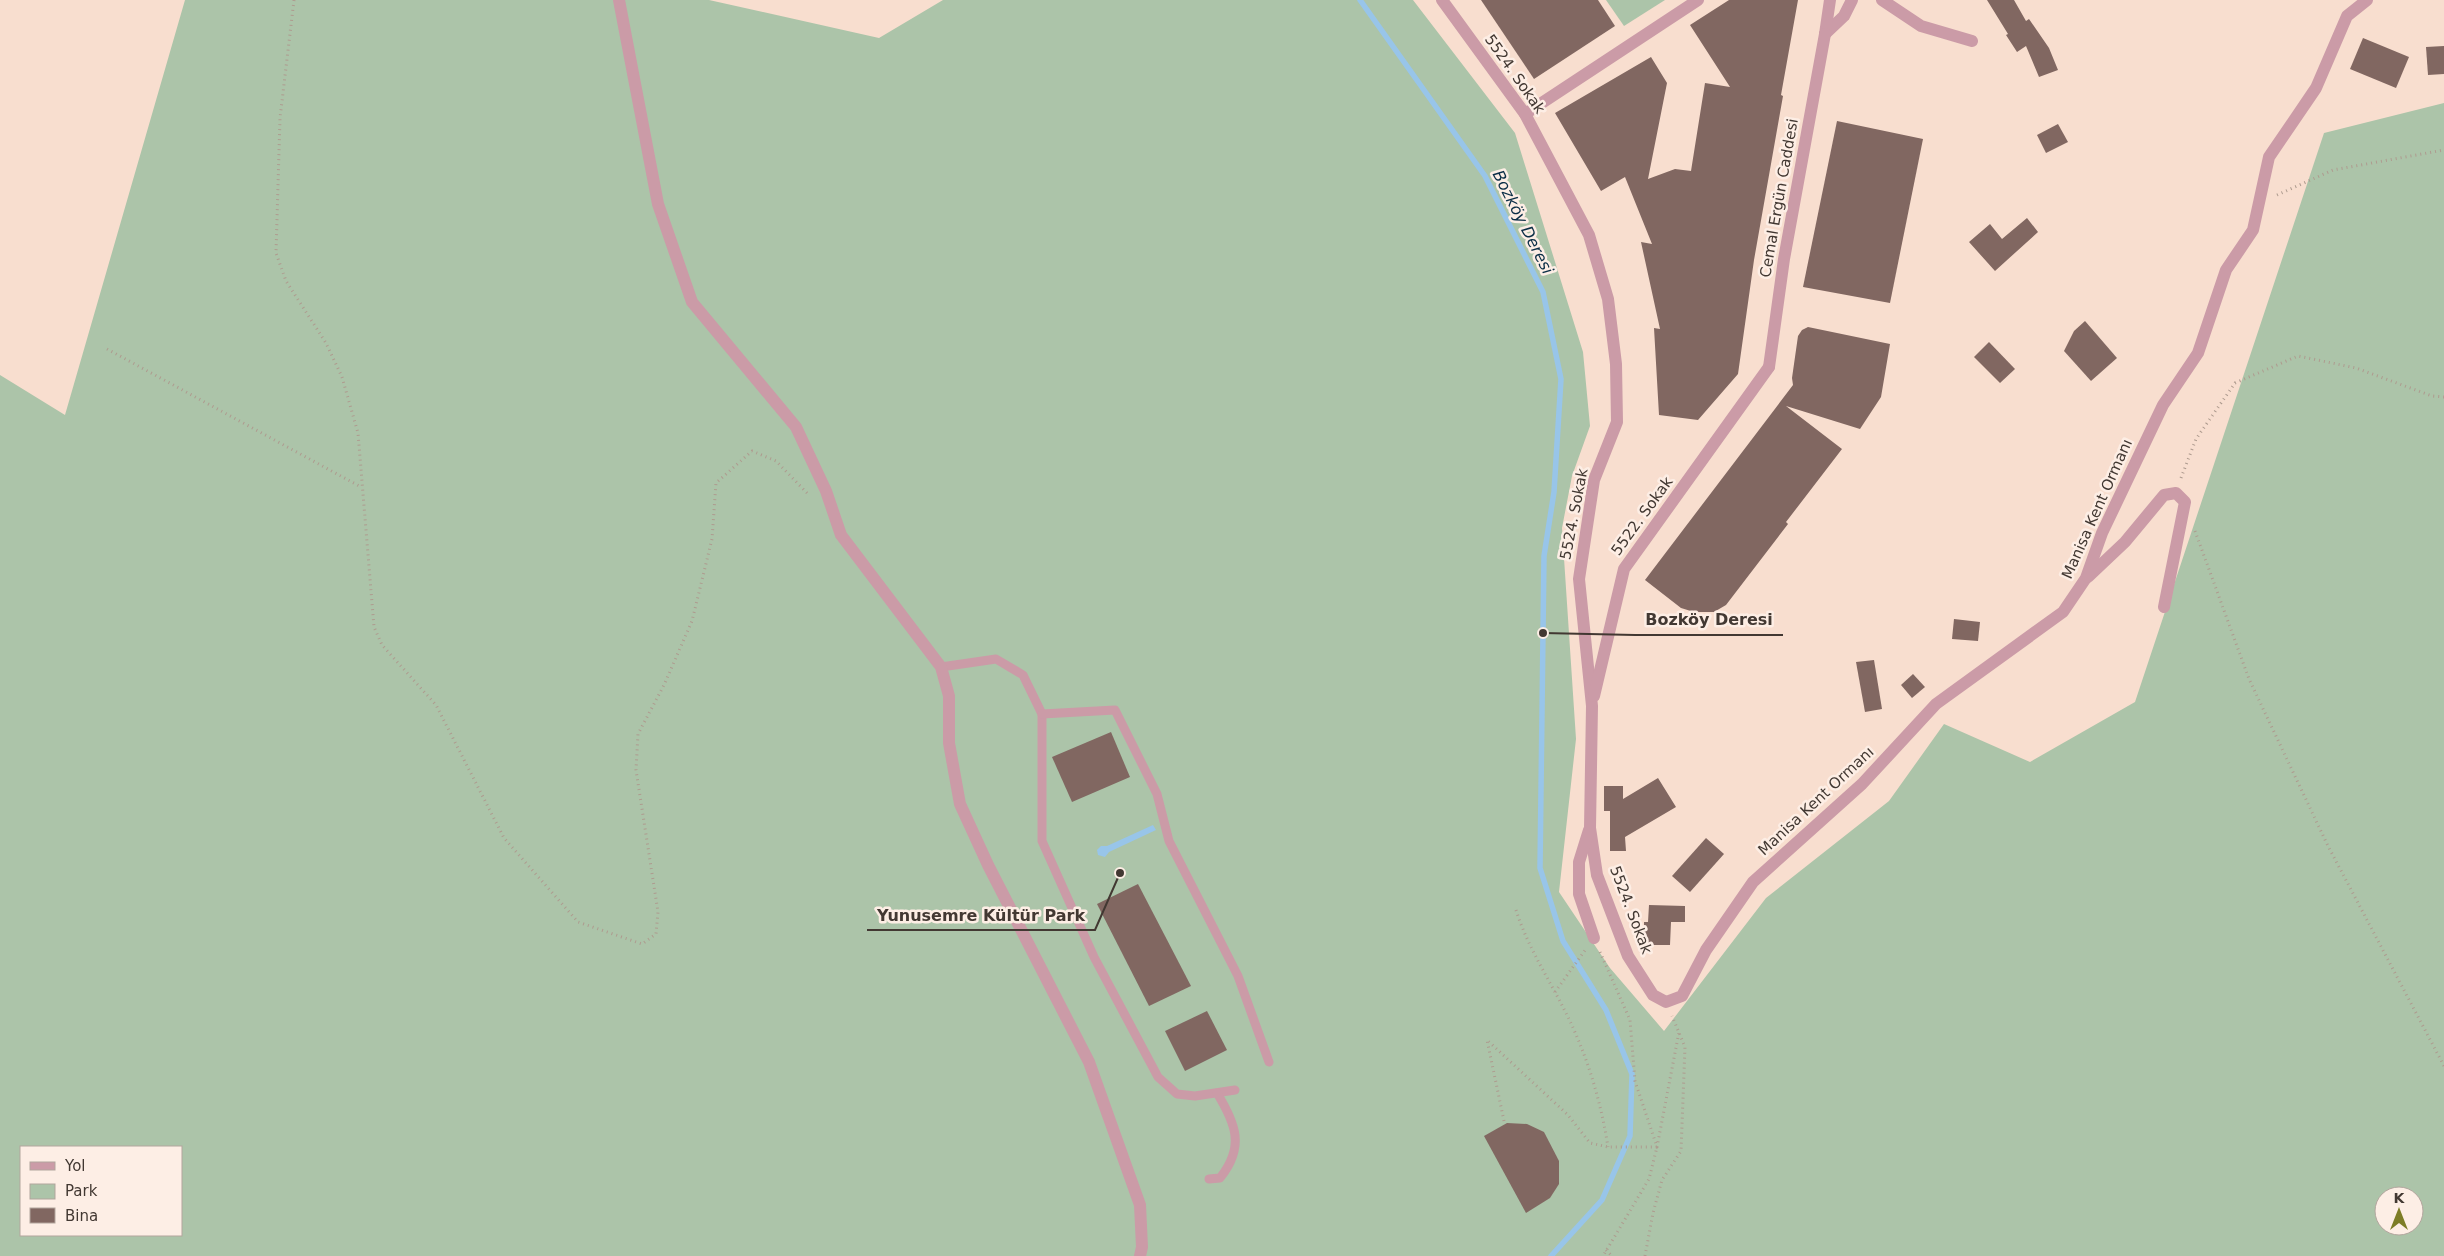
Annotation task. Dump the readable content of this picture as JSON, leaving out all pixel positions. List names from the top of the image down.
{
  "streets": {
    "street": [
      "5524. Sokak",
      "Cemal Ergün Caddesi",
      "Manisa Kent Ormanı",
      "5522. Sokak"
    ]
  },
  "crossings": [
    ["5524. Sokak", "Manisa Kent Ormanı"],
    ["5524. Sokak", "5522. Sokak"],
    ["Cemal Ergün Caddesi", "5522. Sokak"]
  ],
  "water": ["Bozköy Deresi"],
  "places": ["Bozköy Deresi", "Yunusemre Kültür Park"],
  "legend": ["Yol", "Park", "Bina"],
  "north": "top"
}
